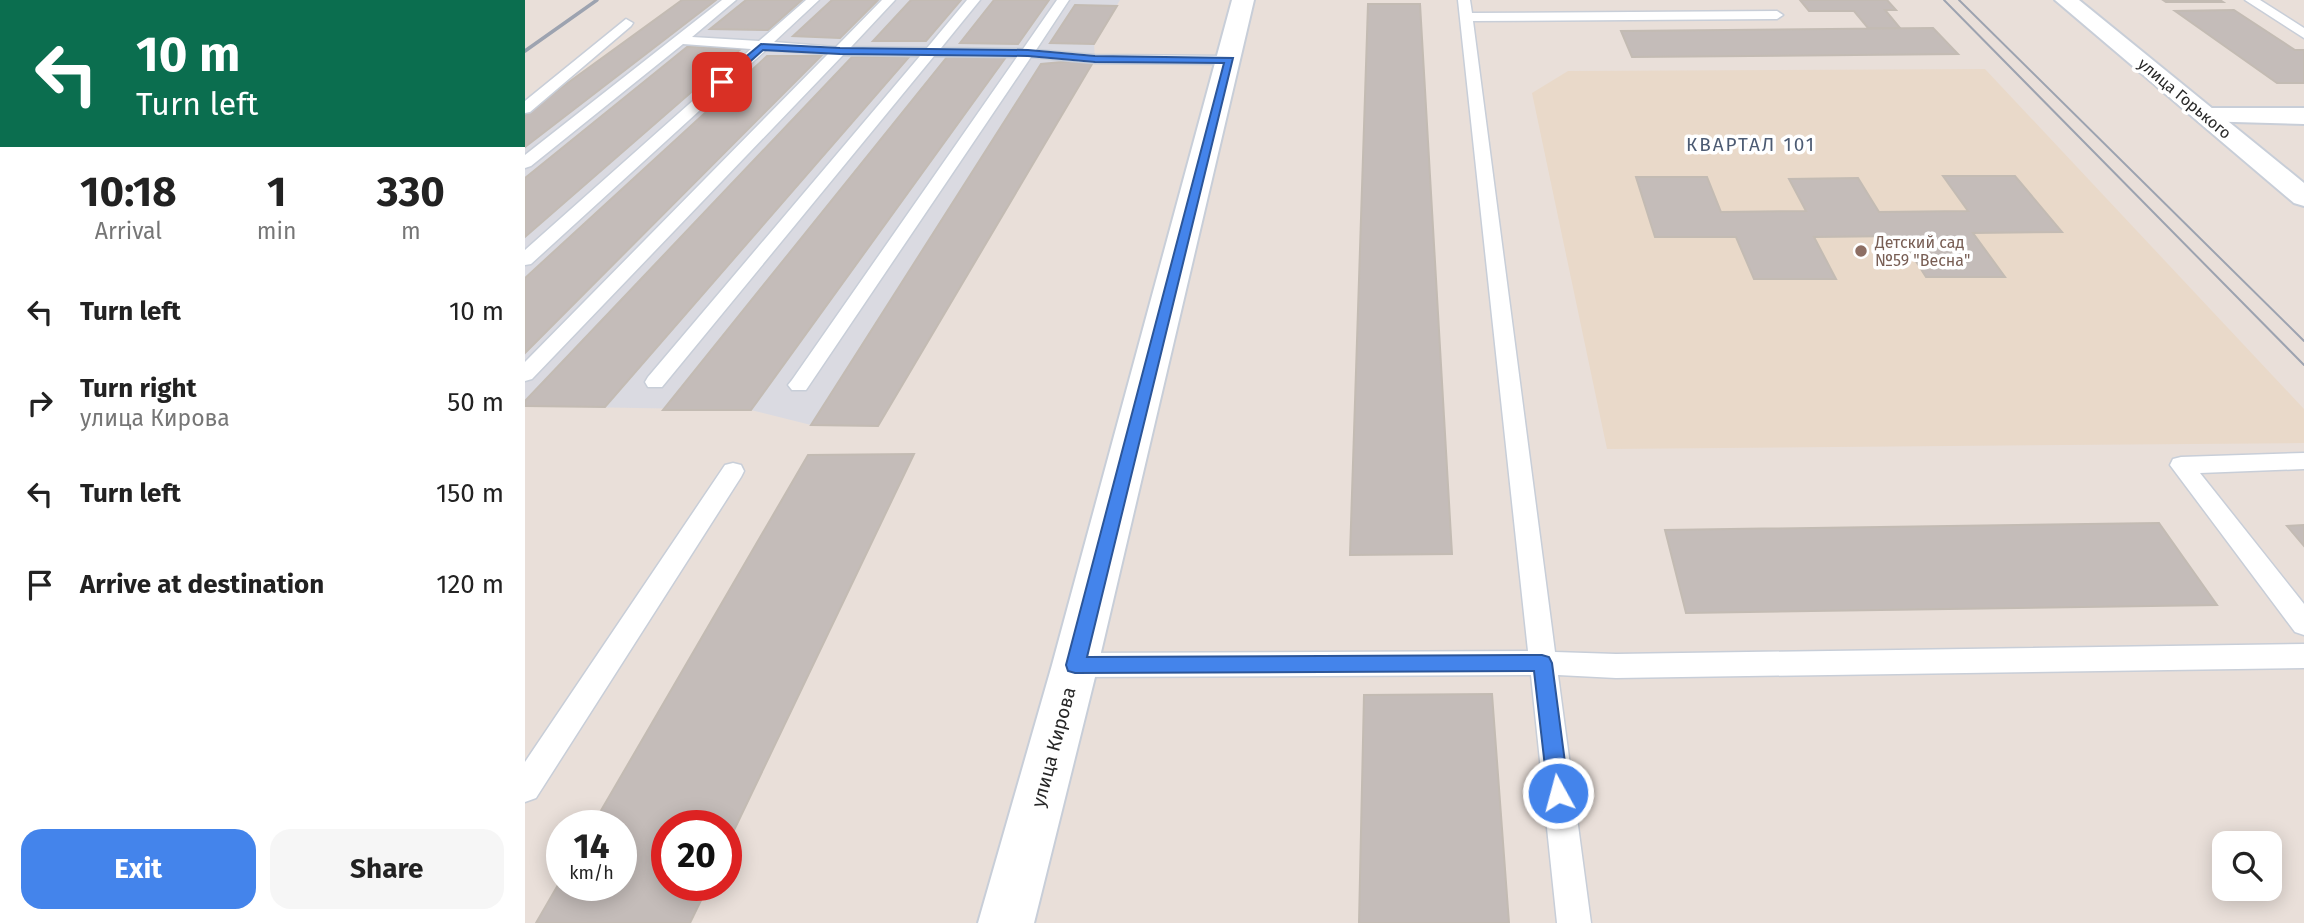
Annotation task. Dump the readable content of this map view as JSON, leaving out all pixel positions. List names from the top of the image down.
{
  "streets": {
    "street": ["улица Горького", "улица Кирова"]
  },
  "districts": ["КВАРТАЛ 101"],
  "places": ["Детский сад №59 \"Весна\""],
  "page": {
    "turn": ["10 m", "Turn left"],
    "eta": [
      "10:18",
      "Arrival",
      "1",
      "min",
      "330",
      "m"
    ],
    "list": [
      {
        "name": "Turn left",
        "value": "10 m"
      },
      {
        "name": "Turn right",
        "note": "улица Кирова",
        "value": "50 m"
      },
      {
        "name": "Turn left",
        "value": "150 m"
      },
      {
        "name": "Arrive at destination",
        "value": "120 m"
      }
    ],
    "speed": "14 km/h",
    "limit": "20",
    "buttons": ["Exit", "Share"]
  }
}
